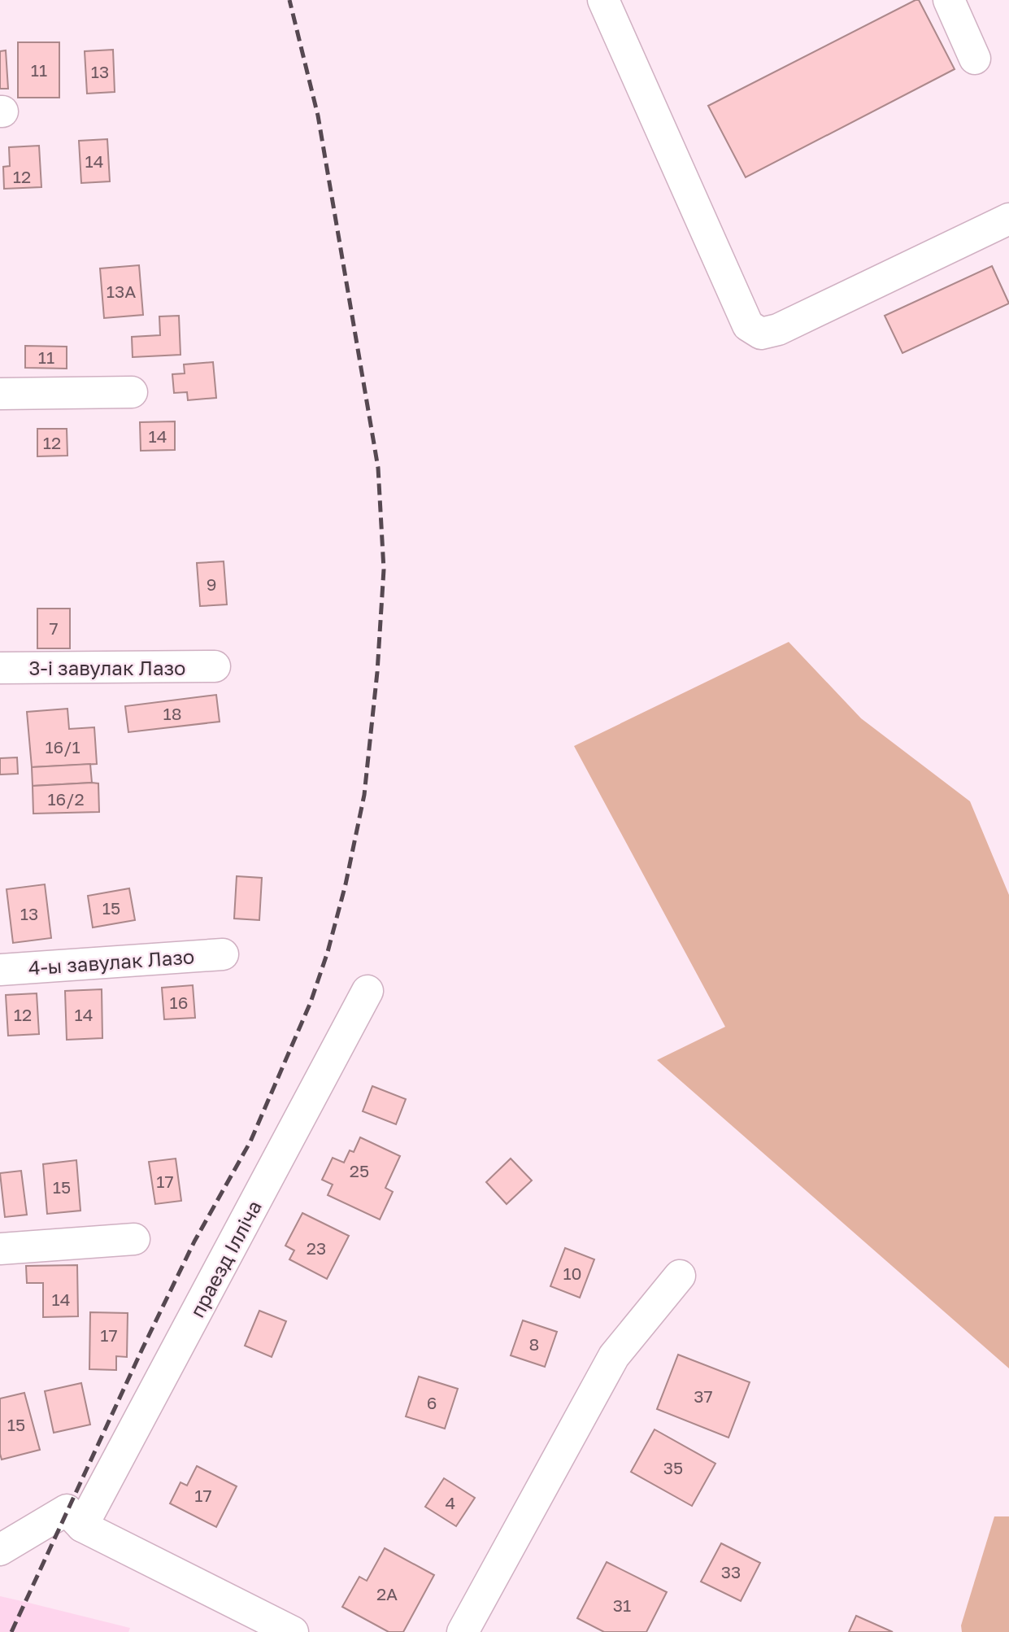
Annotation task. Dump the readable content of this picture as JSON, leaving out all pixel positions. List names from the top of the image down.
{
  "streets": {
    "street": ["3-і завулак Лазо", "4-ы завулак Лазо", "праезд Ілліча"]
  },
  "house_numbers": [
    "11",
    "13",
    "14",
    "12",
    "13А",
    "11",
    "14",
    "12",
    "9",
    "7",
    "18",
    "16/1",
    "16/2",
    "15",
    "13",
    "16",
    "12",
    "14",
    "25",
    "17",
    "15",
    "23",
    "10",
    "14",
    "17",
    "8",
    "37",
    "6",
    "15",
    "35",
    "17",
    "4",
    "33",
    "2А",
    "31"
  ]
}
